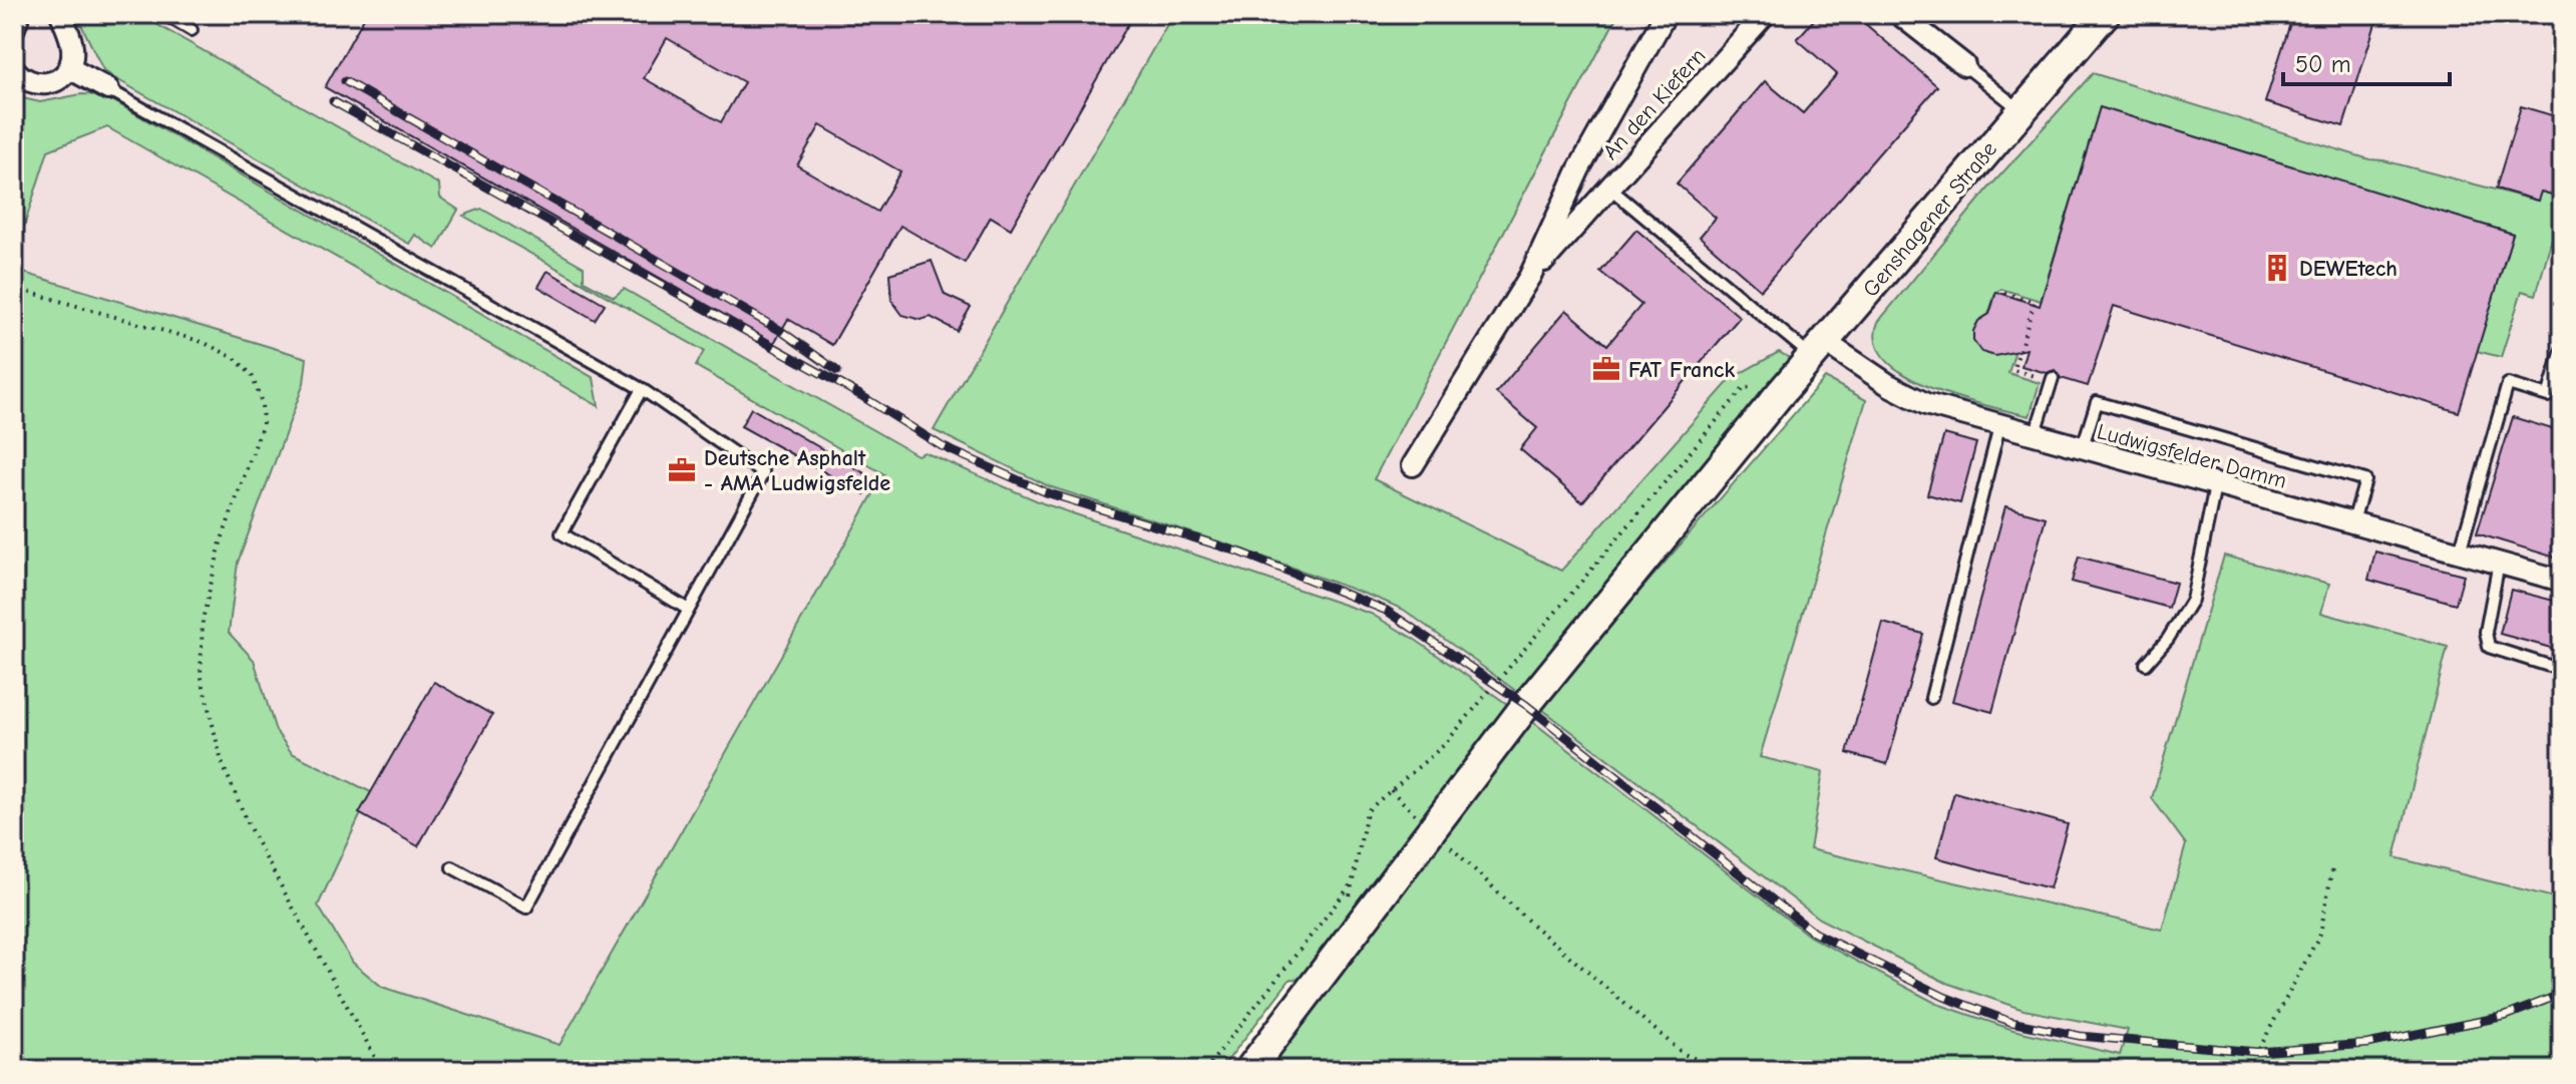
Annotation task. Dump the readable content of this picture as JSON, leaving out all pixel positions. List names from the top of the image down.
{
  "streets": {
    "main road": ["Genshagener Straße"],
    "street": ["An den Kiefern", "Ludwigsfelder Damm"]
  },
  "crossings": [
    ["Genshagener Straße", "Ludwigsfelder Damm"]
  ],
  "places": {
    "building": ["DEWEtech"],
    "office": ["FAT Franck", "Deutsche Asphalt - AMA Ludwigsfelde"]
  },
  "scale_bar": "50 m"
}
